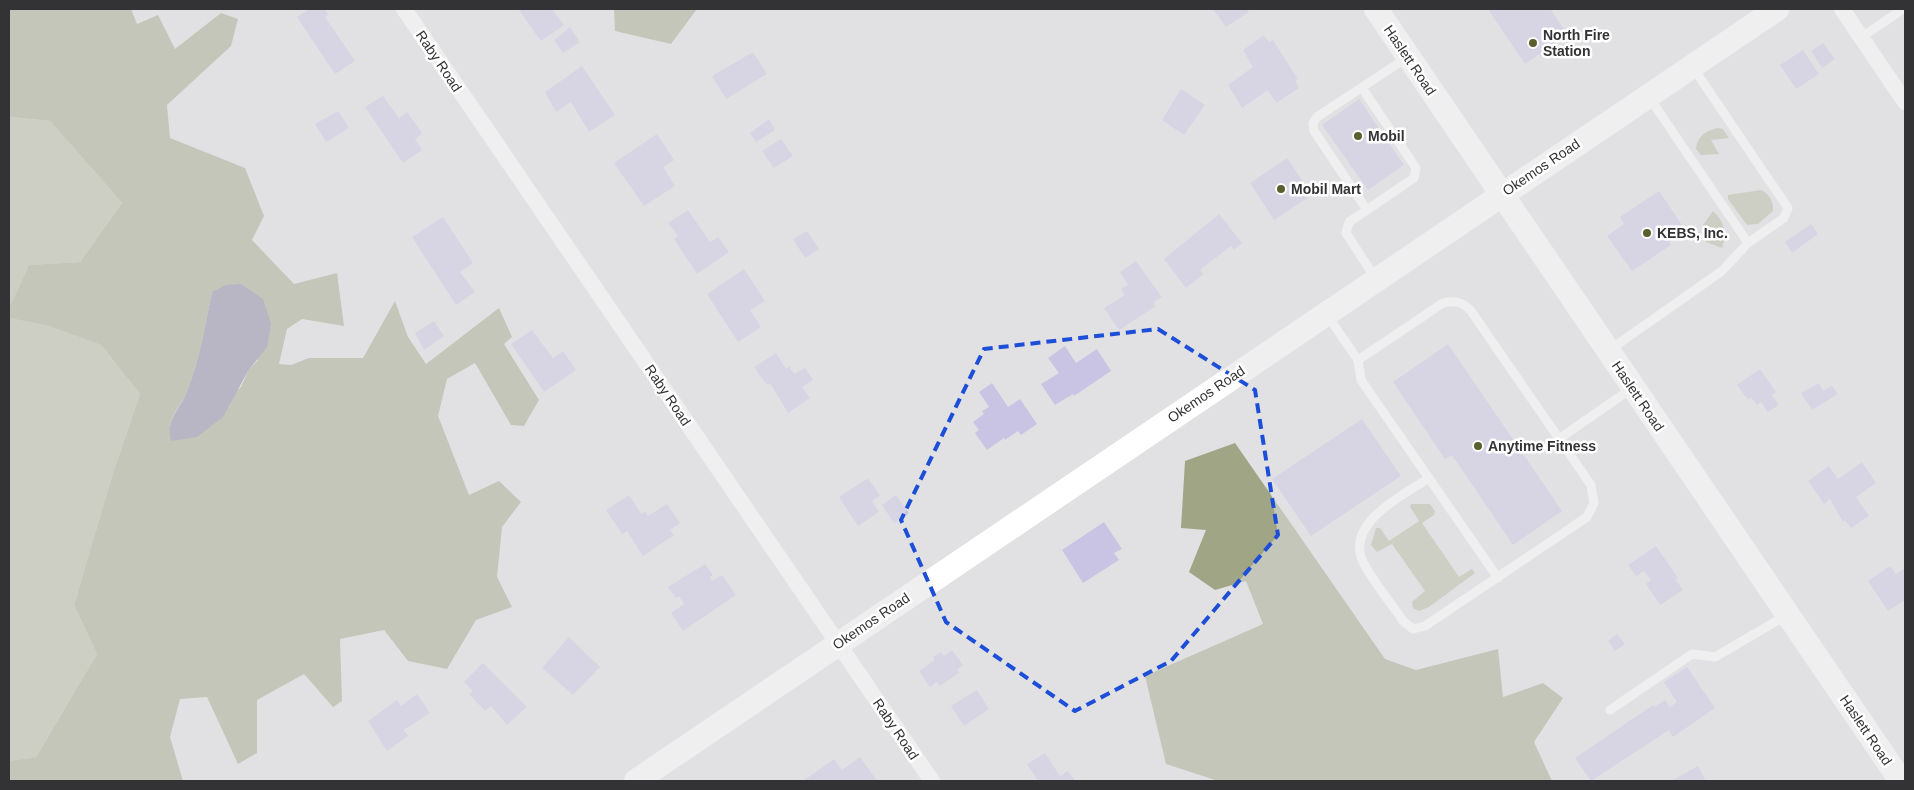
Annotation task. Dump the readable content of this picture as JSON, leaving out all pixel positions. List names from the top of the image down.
{
  "streets": {
    "street": ["Haslett Road", "Raby Road", "Okemos Road"]
  },
  "crossings": [
    ["Haslett Road", "Okemos Road"],
    ["Raby Road", "Okemos Road"]
  ],
  "places": [
    "North Fire Station",
    "Mobil",
    "Mobil Mart",
    "KEBS, Inc.",
    "Anytime Fitness"
  ]
}
